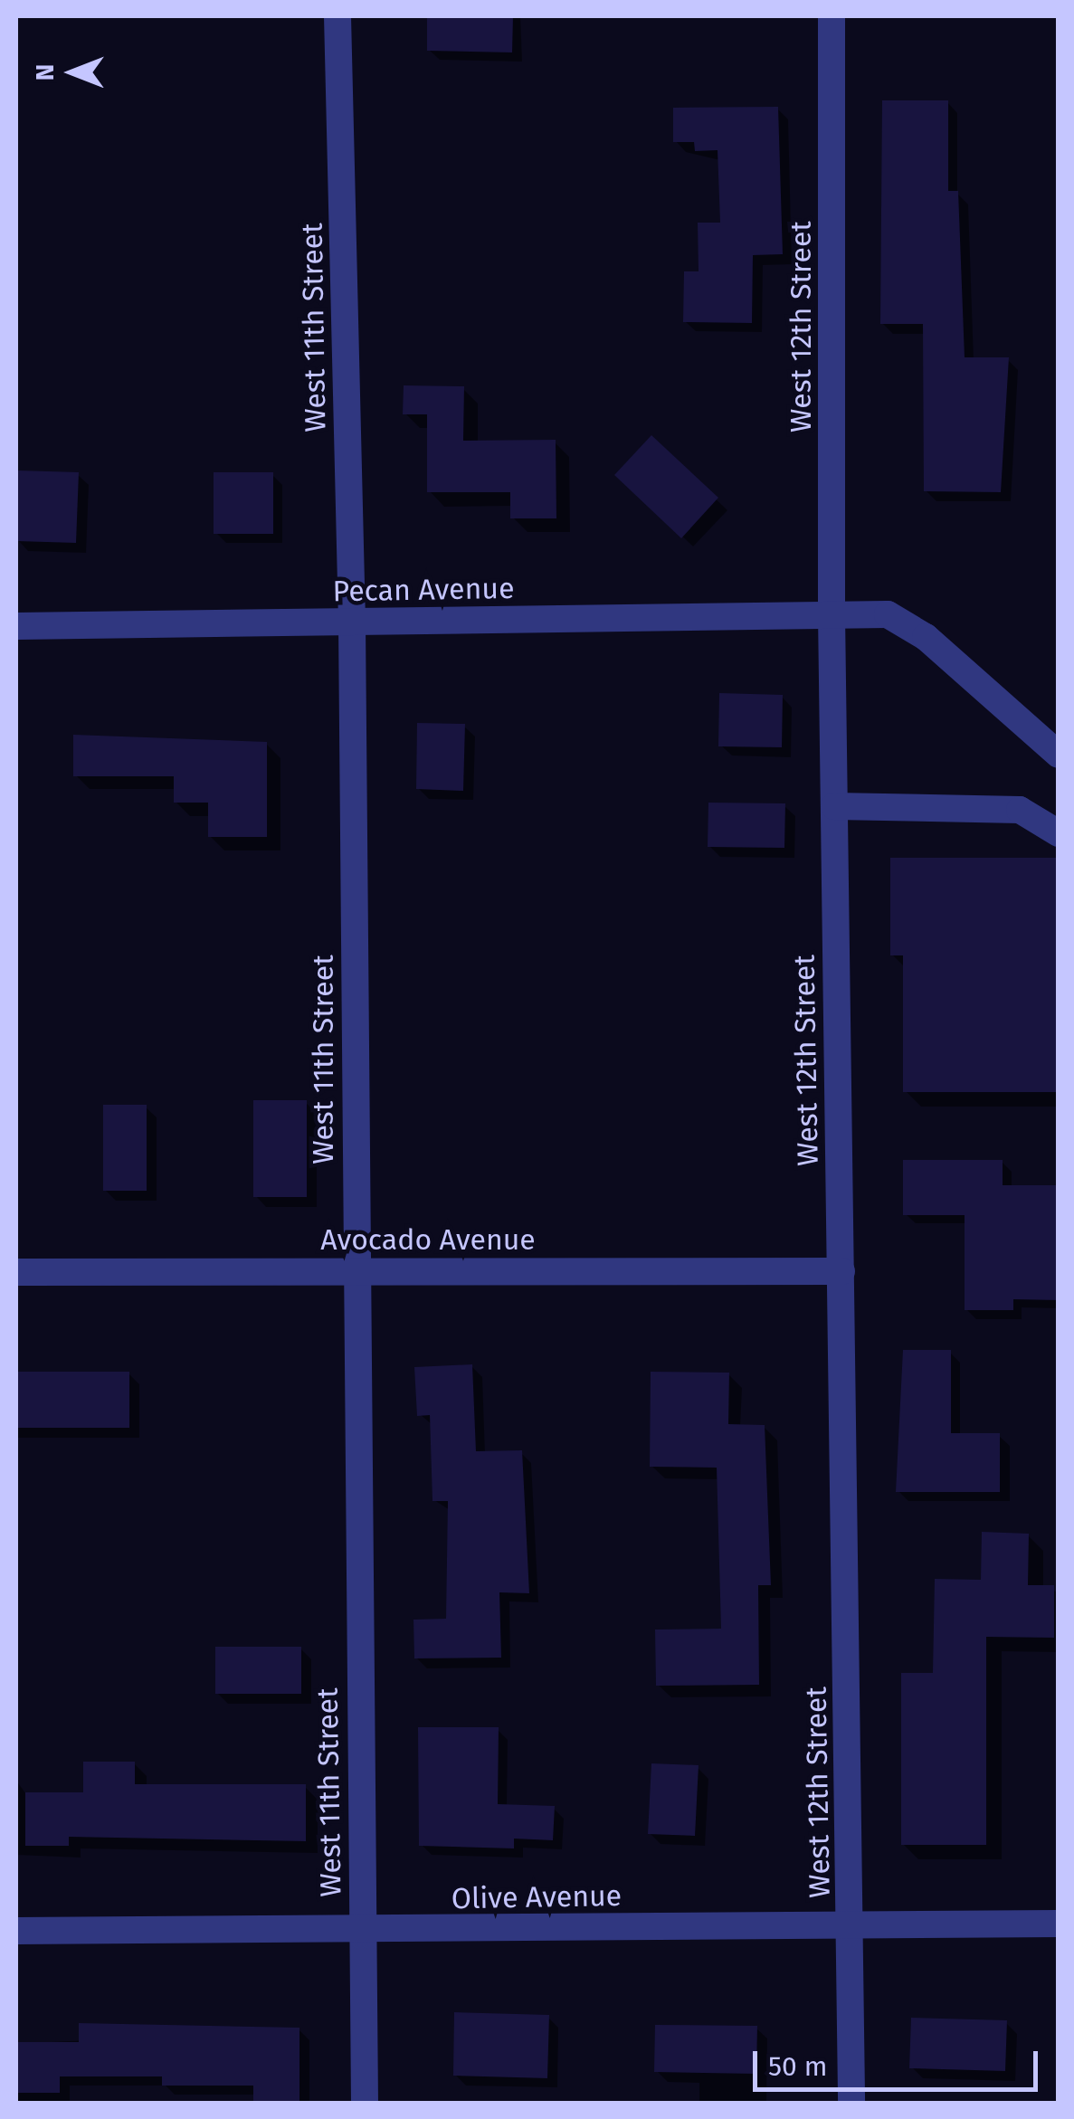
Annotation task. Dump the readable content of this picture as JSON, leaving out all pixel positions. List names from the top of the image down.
{
  "streets": {
    "street": [
      "West 12th Street",
      "West 11th Street",
      "Pecan Avenue",
      "Avocado Avenue",
      "Olive Avenue"
    ]
  },
  "crossings": [
    ["West 12th Street", "Pecan Avenue"],
    ["West 12th Street", "Avocado Avenue"],
    ["West 12th Street", "Olive Avenue"],
    ["West 11th Street", "Pecan Avenue"],
    ["West 11th Street", "Avocado Avenue"],
    ["West 11th Street", "Olive Avenue"]
  ],
  "scale_bar": "50 m",
  "north": "left"
}
